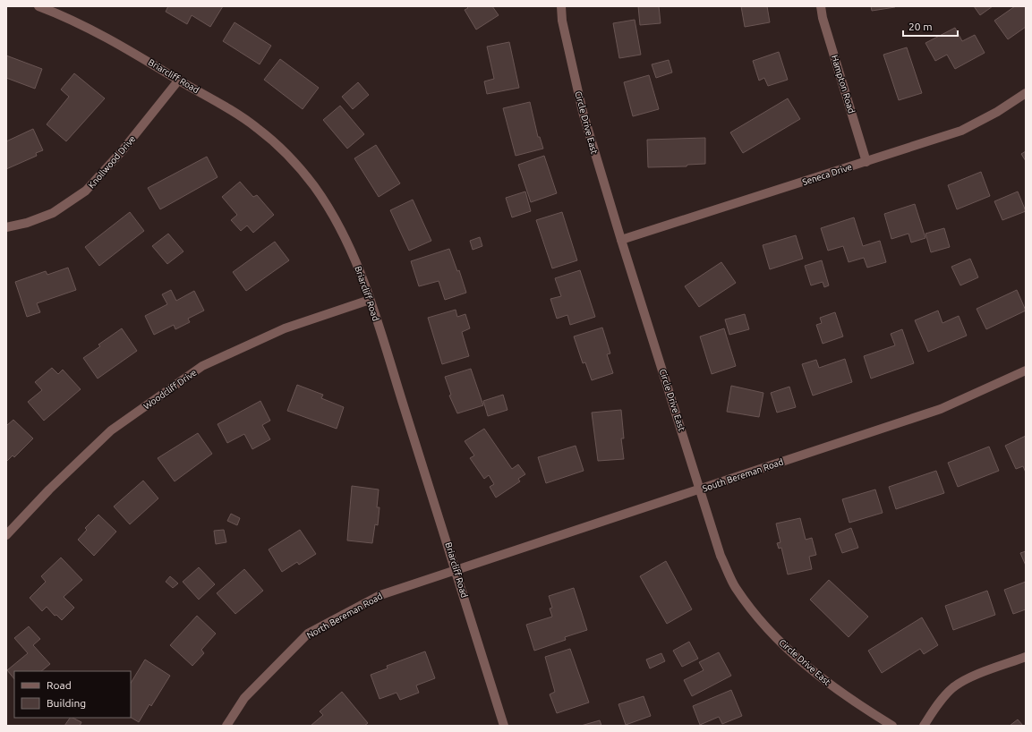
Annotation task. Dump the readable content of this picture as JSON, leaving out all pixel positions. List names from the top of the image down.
{
  "streets": {
    "street": [
      "Briarcliff Road",
      "Hampton Road",
      "Circle Drive East",
      "Knollwood Drive",
      "Seneca Drive",
      "Woodcliff Drive",
      "South Bereman Road",
      "North Bereman Road"
    ]
  },
  "crossings": [
    ["Briarcliff Road", "Knollwood Drive"],
    ["Briarcliff Road", "Woodcliff Drive"],
    ["Briarcliff Road", "South Bereman Road"],
    ["Briarcliff Road", "North Bereman Road"],
    ["Hampton Road", "Seneca Drive"],
    ["Circle Drive East", "Seneca Drive"],
    ["Circle Drive East", "South Bereman Road"],
    ["South Bereman Road", "North Bereman Road"]
  ],
  "legend": ["Road", "Building"],
  "scale_bar": "20 m"
}
